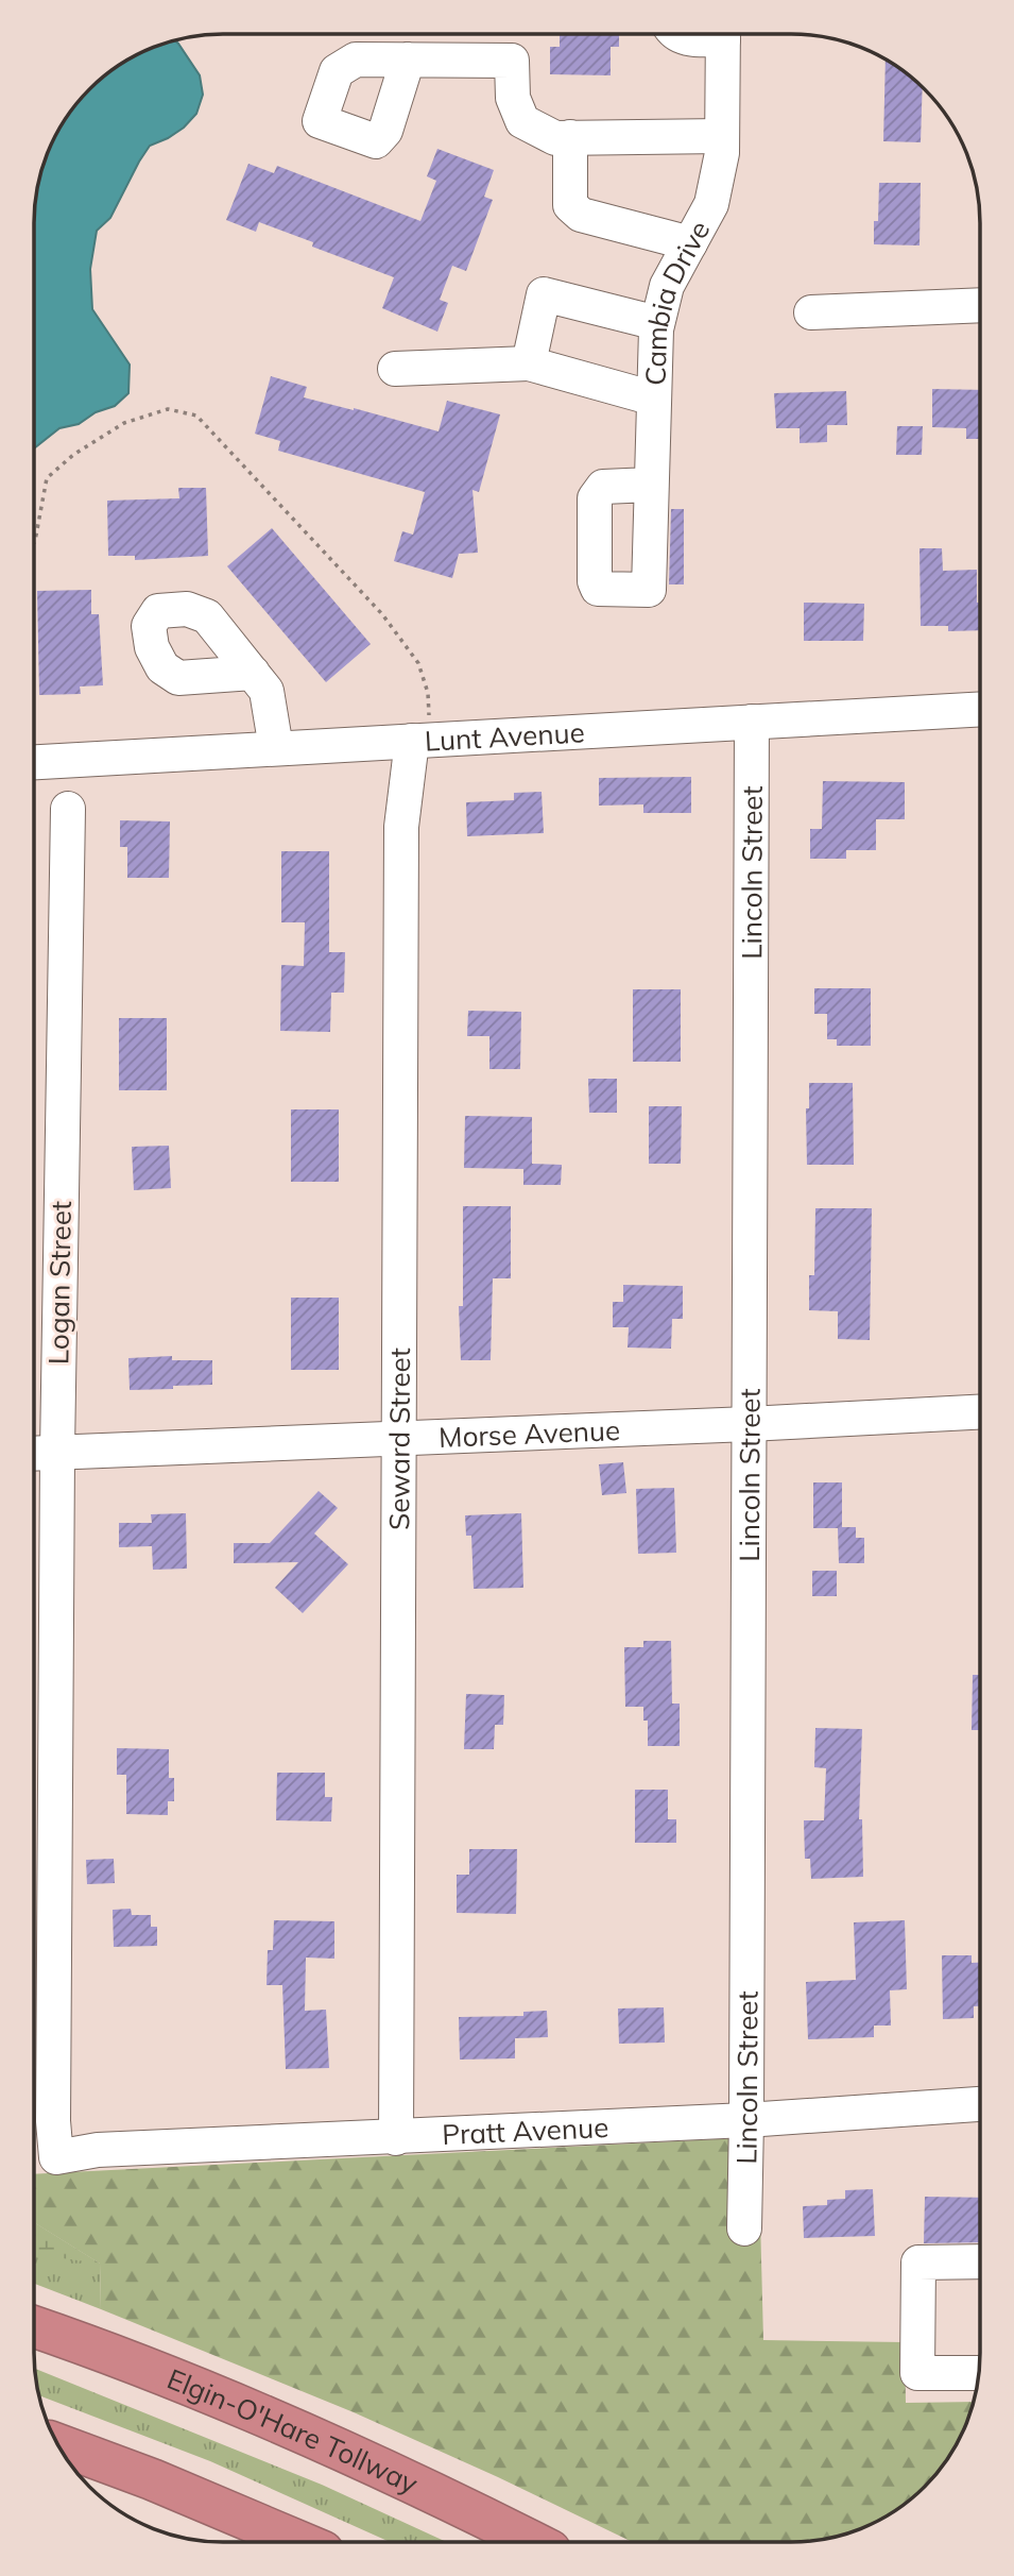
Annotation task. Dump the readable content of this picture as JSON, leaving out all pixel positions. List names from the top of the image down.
{
  "streets": {
    "highway": ["Elgin-O'Hare Tollway"],
    "street": [
      "Cambia Drive",
      "Lunt Avenue",
      "Lincoln Street",
      "Logan Street",
      "Morse Avenue",
      "Seward Street",
      "Pratt Avenue"
    ]
  },
  "crossings": [
    ["Lunt Avenue", "Lincoln Street"],
    ["Lunt Avenue", "Seward Street"],
    ["Lincoln Street", "Morse Avenue"],
    ["Lincoln Street", "Pratt Avenue"],
    ["Logan Street", "Morse Avenue"],
    ["Logan Street", "Pratt Avenue"],
    ["Morse Avenue", "Seward Street"],
    ["Seward Street", "Pratt Avenue"]
  ]
}
